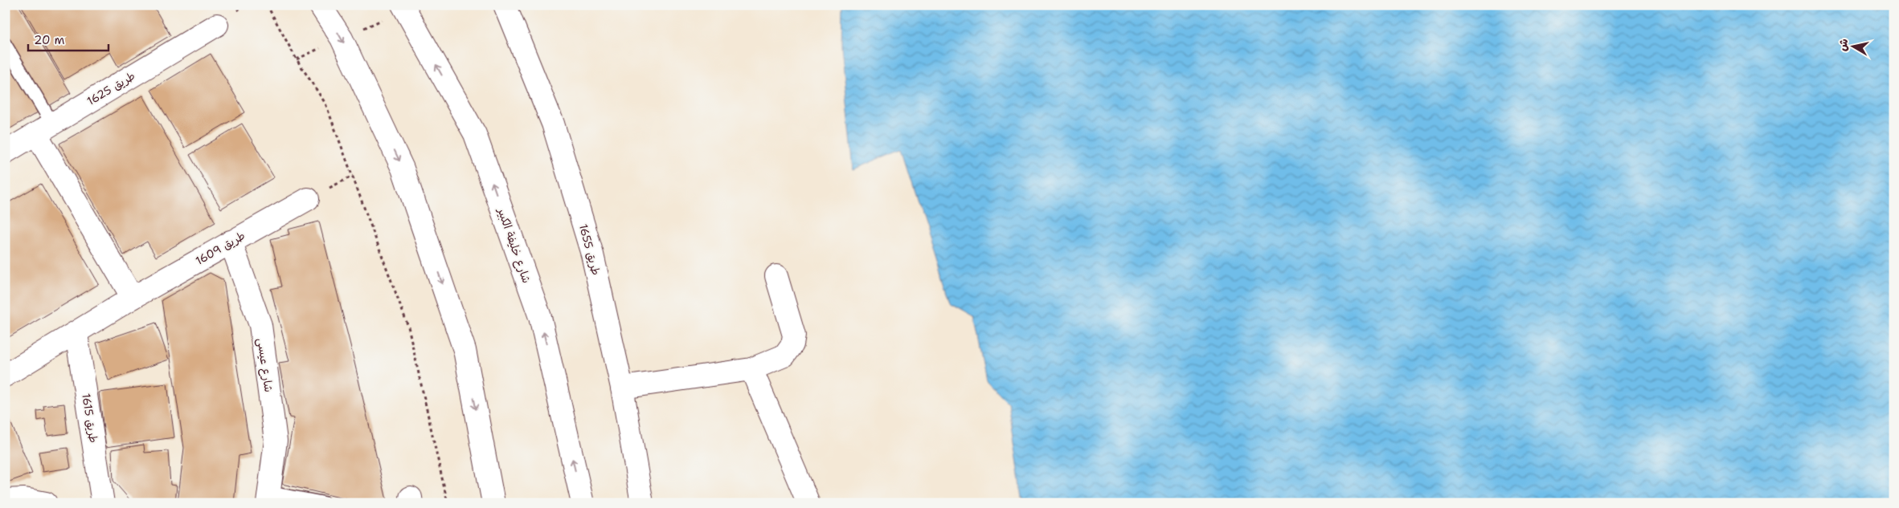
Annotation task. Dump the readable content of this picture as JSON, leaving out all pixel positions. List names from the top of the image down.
{
  "streets": {
    "street": [
      "طريق 1625",
      "شارع خليفة الكبير",
      "طريق 1609",
      "طريق 1655",
      "شارع عيسى",
      "طريق 1615"
    ]
  },
  "crossings": [
    ["طريق 1609", "شارع عيسى"],
    ["طريق 1609", "طريق 1615"]
  ],
  "scale_bar": "20 m",
  "north": "left"
}
